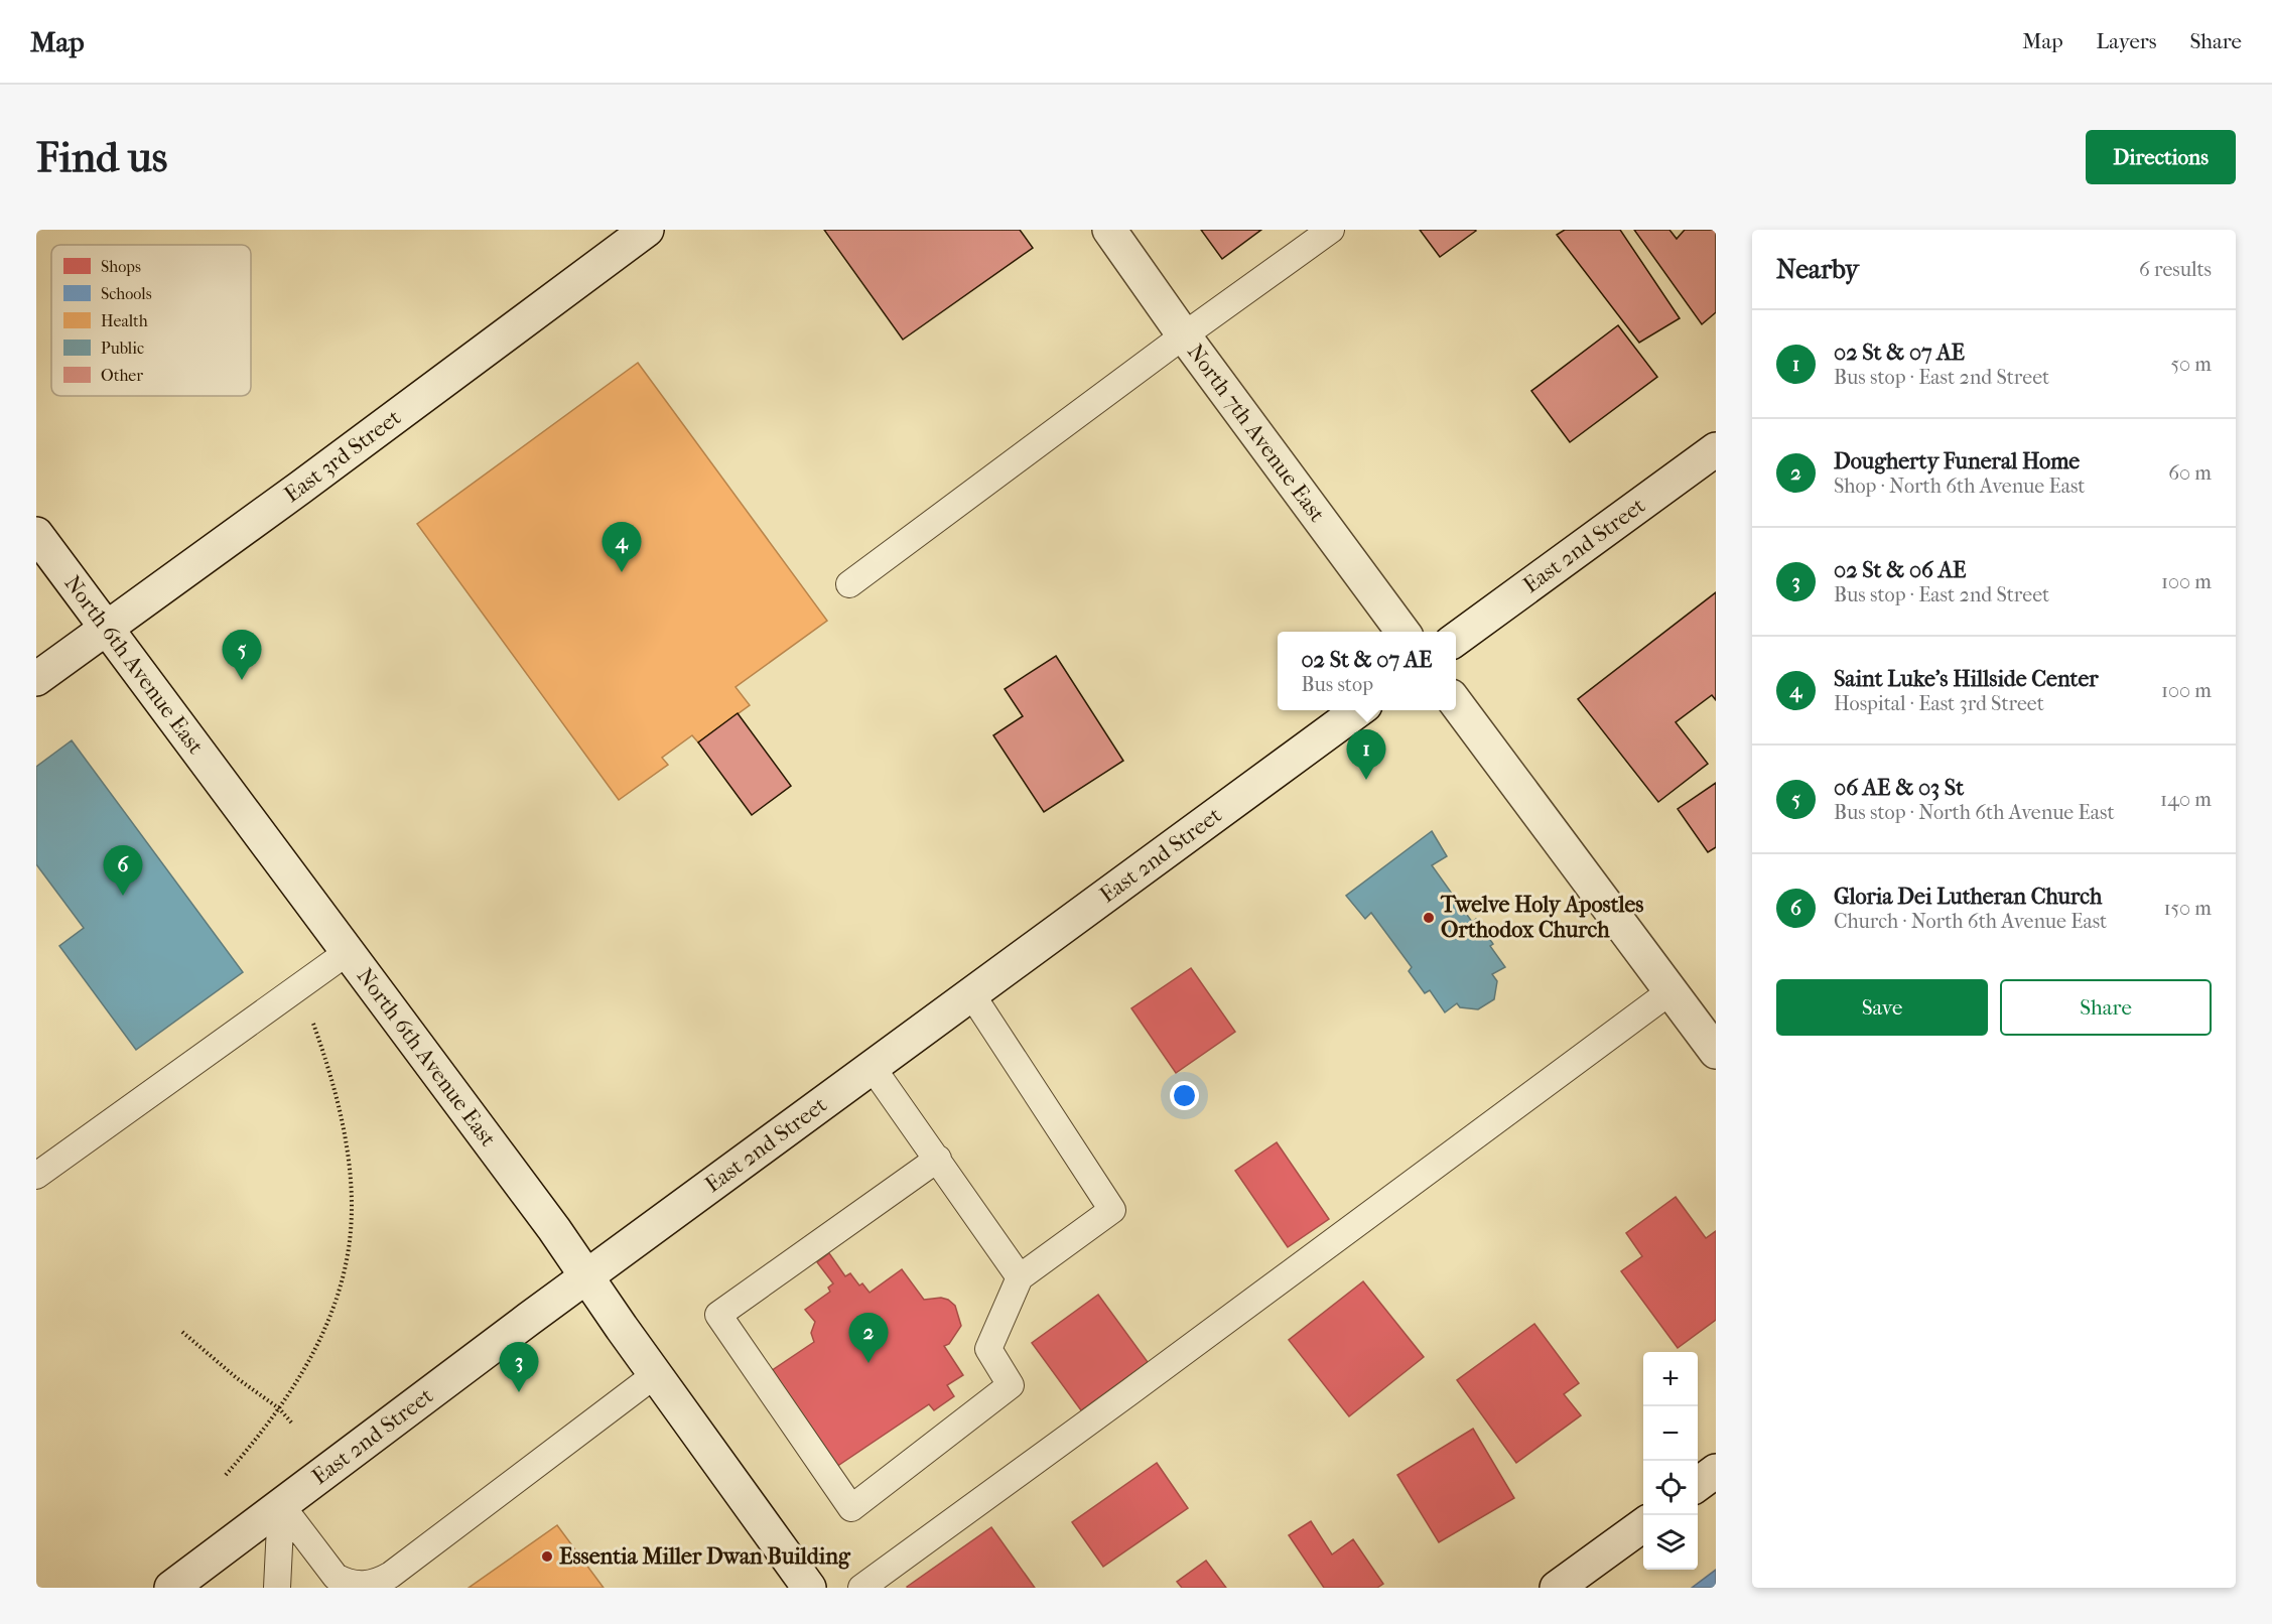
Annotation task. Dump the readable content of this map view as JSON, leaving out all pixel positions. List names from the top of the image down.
{
  "streets": {
    "street": [
      "North 7th Avenue East",
      "East 3rd Street",
      "East 2nd Street",
      "North 6th Avenue East"
    ]
  },
  "crossings": [
    ["East 3rd Street", "North 6th Avenue East"],
    ["East 2nd Street", "North 6th Avenue East"]
  ],
  "places": ["Twelve Holy Apostles Orthodox Church", "Essentia Miller Dwan Building"],
  "legend": [
    "Shops",
    "Schools",
    "Health",
    "Public",
    "Other"
  ],
  "page": {
    "header": "Map",
    "nav": ["Map", "Layers", "Share"],
    "buttons": [
      "Directions",
      ["Save", "Share"]
    ],
    "title": "Find us",
    "heading": ["Nearby", "6 results"],
    "list": [
      {
        "mark": "1",
        "name": "02 St & 07 AE",
        "note": "Bus stop · East 2nd Street",
        "value": "50 m"
      },
      {
        "mark": "2",
        "name": "Dougherty Funeral Home",
        "note": "Shop · North 6th Avenue East",
        "value": "60 m"
      },
      {
        "mark": "3",
        "name": "02 St & 06 AE",
        "note": "Bus stop · East 2nd Street",
        "value": "100 m"
      },
      {
        "mark": "4",
        "name": "Saint Luke's Hillside Center",
        "note": "Hospital · East 3rd Street",
        "value": "100 m"
      },
      {
        "mark": "5",
        "name": "06 AE & 03 St",
        "note": "Bus stop · North 6th Avenue East",
        "value": "140 m"
      },
      {
        "mark": "6",
        "name": "Gloria Dei Lutheran Church",
        "note": "Church · North 6th Avenue East",
        "value": "150 m"
      }
    ],
    "pins": [
      "4",
      "5",
      "1",
      "6",
      "2",
      "3"
    ],
    "popup": ["02 St & 07 AE", "Bus stop"],
    "map_buttons": ["+", "−"]
  }
}
